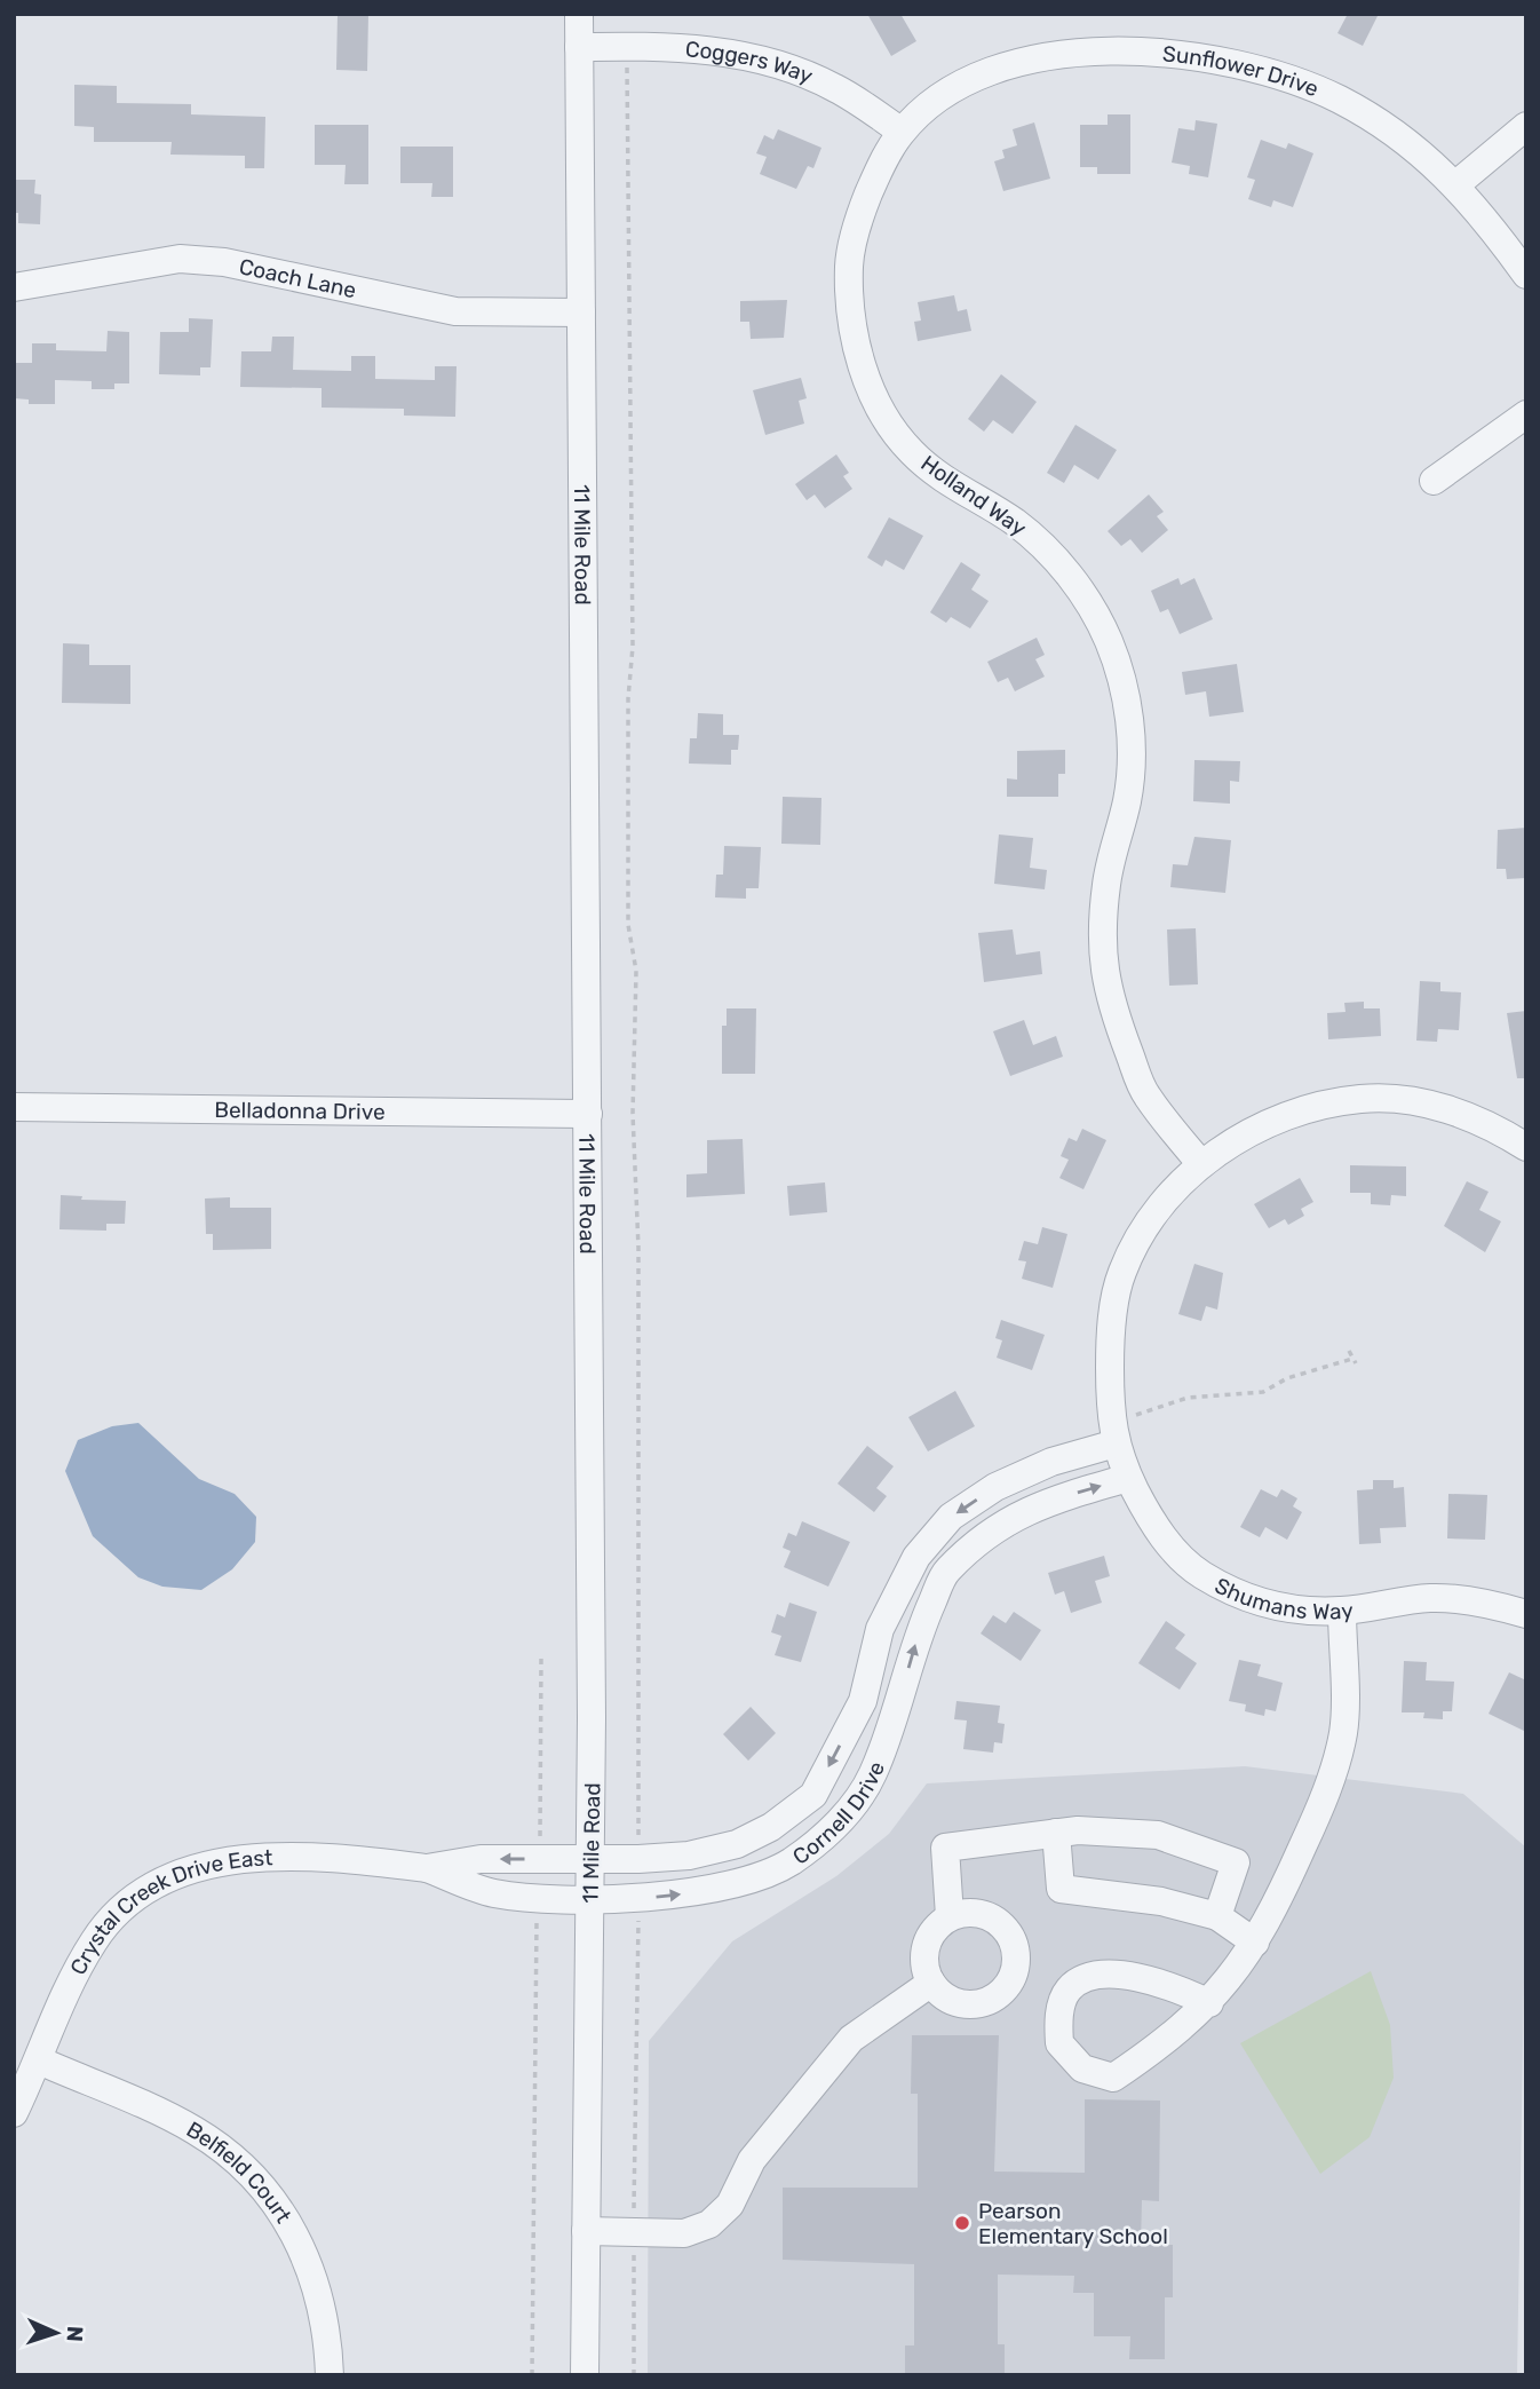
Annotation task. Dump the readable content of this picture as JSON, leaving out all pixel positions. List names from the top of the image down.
{
  "streets": {
    "street": [
      "Coggers Way",
      "Sunflower Drive",
      "Coach Lane",
      "Holland Way",
      "11 Mile Road",
      "Belladonna Drive",
      "Shumans Way",
      "Cornell Drive",
      "Crystal Creek Drive East",
      "Belfield Court"
    ]
  },
  "crossings": [
    ["Coggers Way", "Sunflower Drive"],
    ["Coggers Way", "Holland Way"],
    ["Coggers Way", "11 Mile Road"],
    ["Sunflower Drive", "Holland Way"],
    ["Coach Lane", "11 Mile Road"],
    ["11 Mile Road", "Belladonna Drive"],
    ["11 Mile Road", "Cornell Drive"],
    ["11 Mile Road", "Crystal Creek Drive East"],
    ["Shumans Way", "Cornell Drive"],
    ["Cornell Drive", "Crystal Creek Drive East"],
    ["Crystal Creek Drive East", "Belfield Court"]
  ],
  "places": ["Pearson Elementary School"],
  "north": "right"
}
